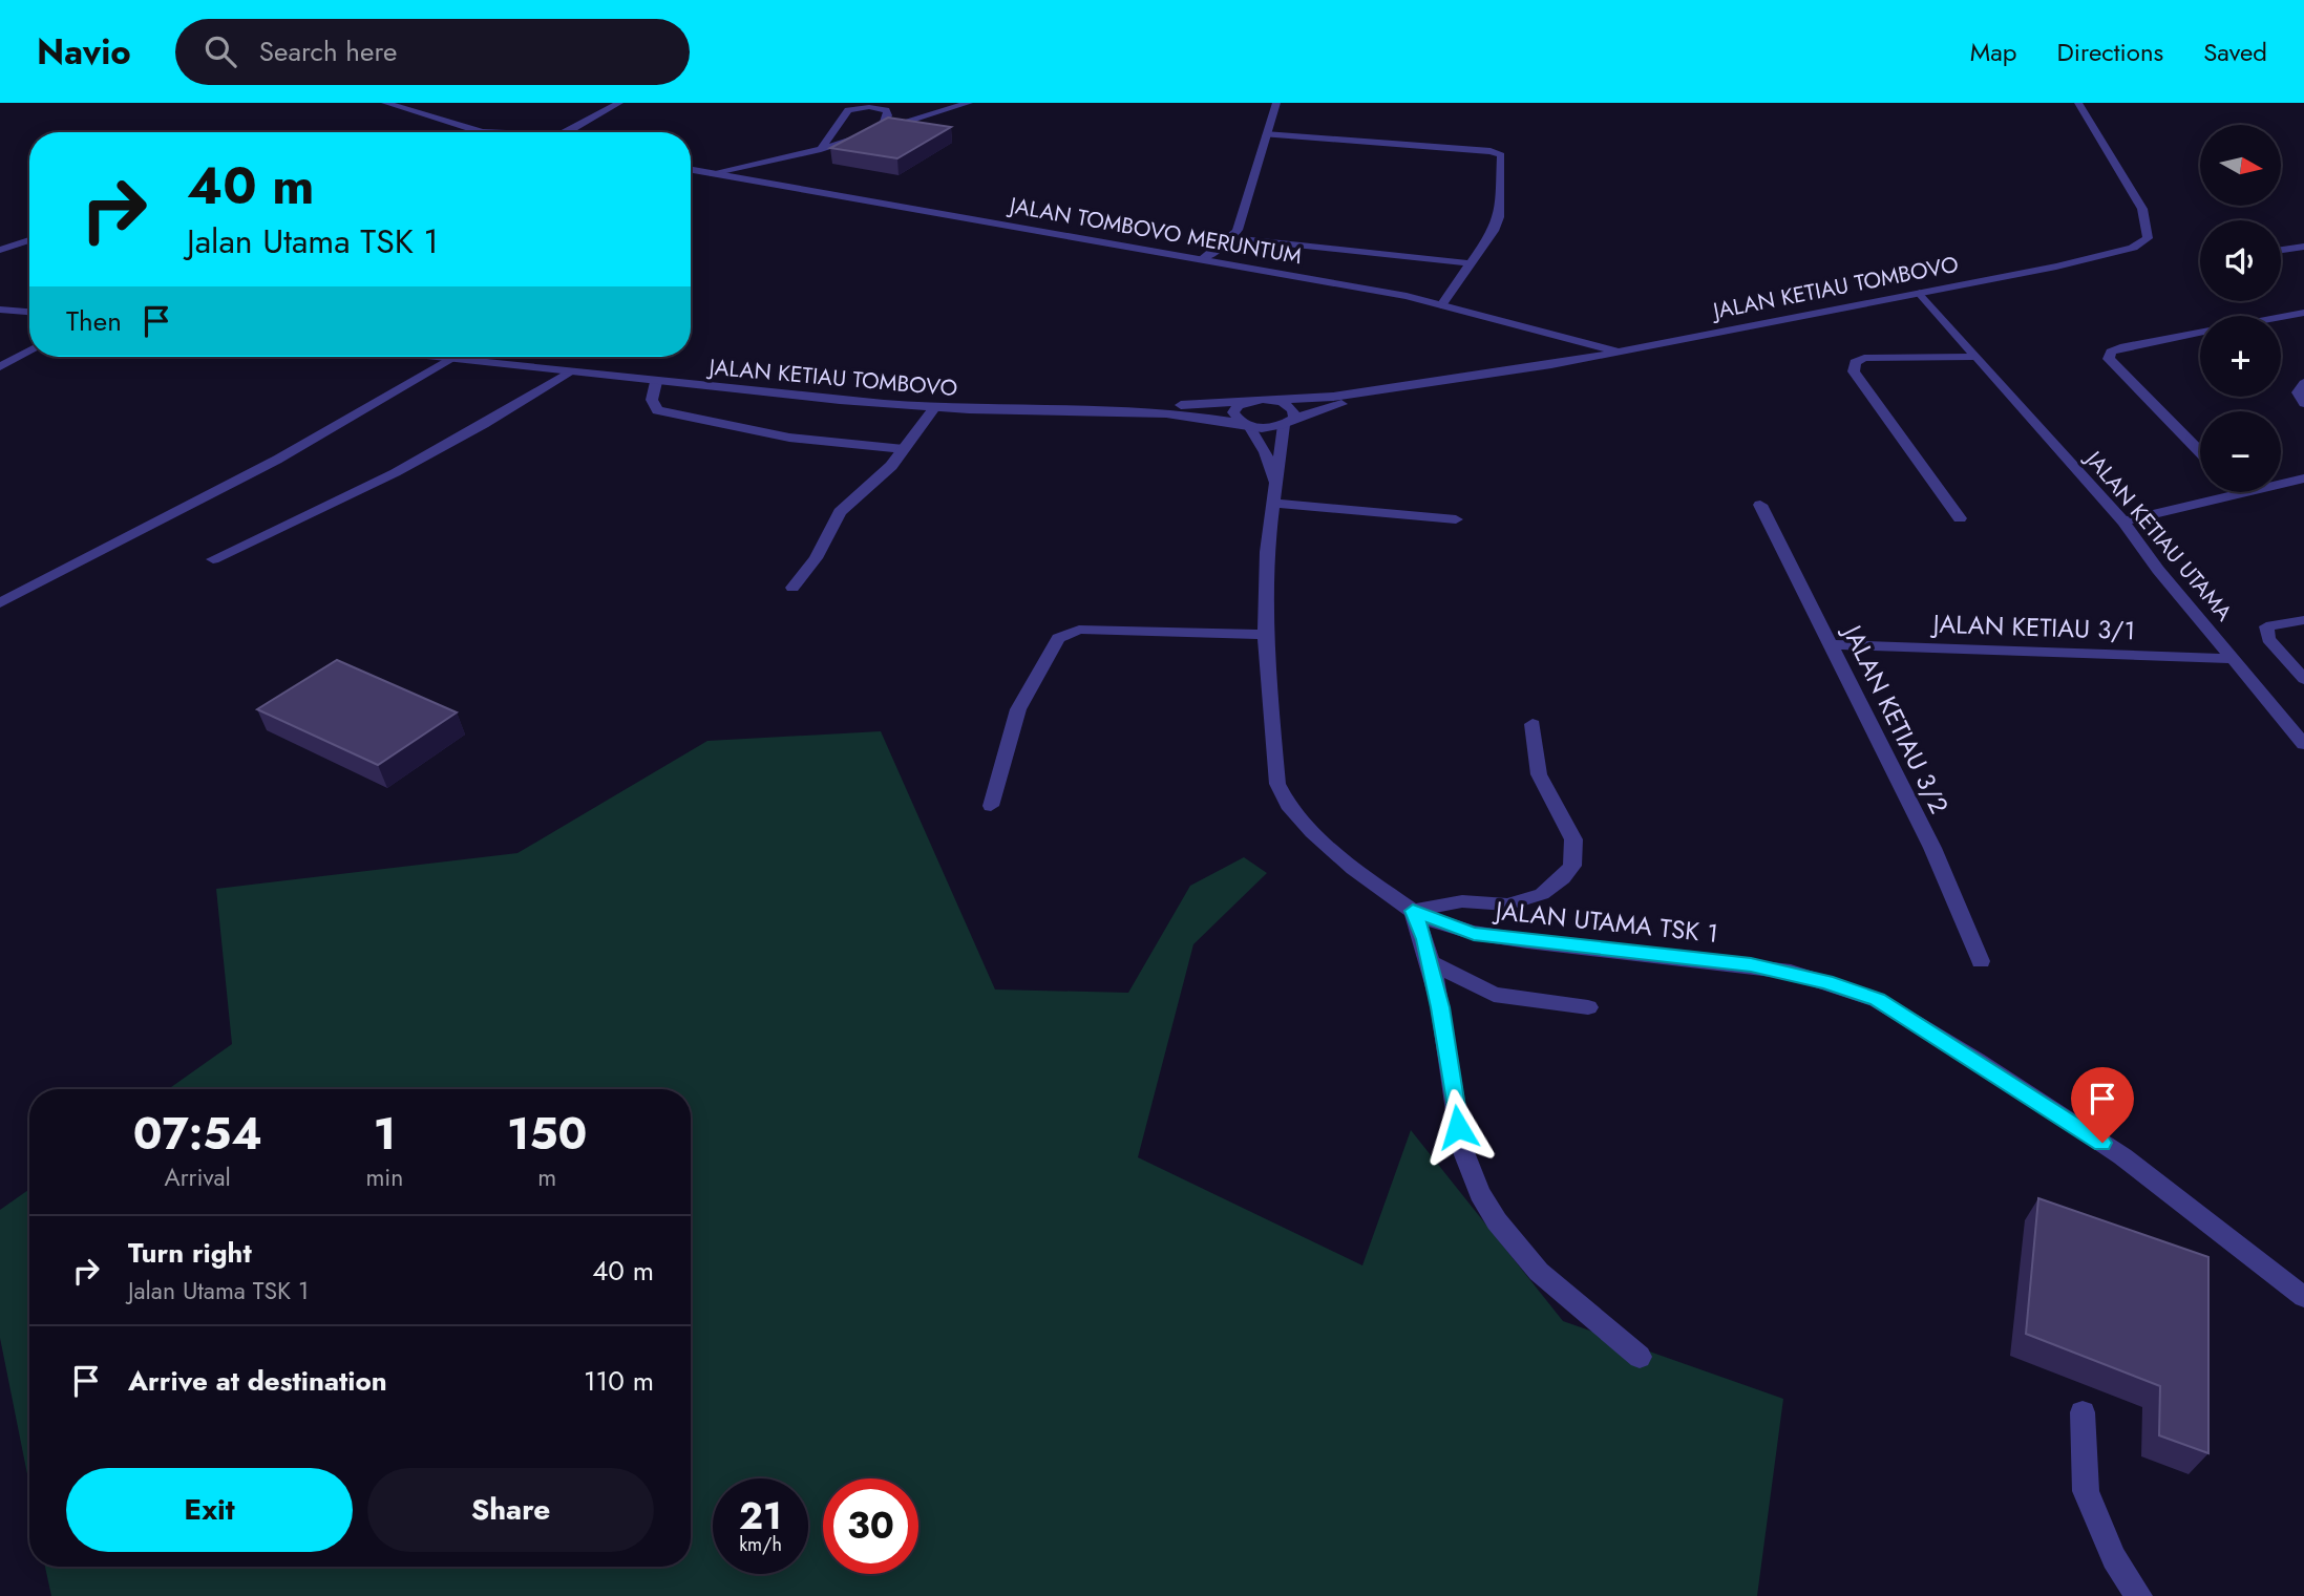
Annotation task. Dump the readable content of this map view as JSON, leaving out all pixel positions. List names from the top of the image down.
{
  "streets": {
    "street": [
      "JALAN TOMBOVO MERUNTUM",
      "JALAN KETIAU TOMBOVO",
      "JALAN KETIAU UTAMA",
      "JALAN KETIAU 3/1",
      "JALAN KETIAU 3/2",
      "JALAN UTAMA TSK 1"
    ]
  },
  "crossings": [
    ["JALAN TOMBOVO MERUNTUM", "JALAN KETIAU TOMBOVO"],
    ["JALAN KETIAU TOMBOVO", "JALAN KETIAU UTAMA"],
    ["JALAN KETIAU TOMBOVO", "JALAN UTAMA TSK 1"],
    ["JALAN KETIAU UTAMA", "JALAN KETIAU 3/1"],
    ["JALAN KETIAU 3/1", "JALAN KETIAU 3/2"]
  ],
  "north": "right",
  "page": {
    "header": "Navio",
    "search": "Search here",
    "nav": ["Map", "Directions", "Saved"],
    "map_buttons": ["+", "−"],
    "turn": ["40 m", "Jalan Utama TSK 1"],
    "then": "Then",
    "eta": [
      "07:54",
      "Arrival",
      "1",
      "min",
      "150",
      "m"
    ],
    "list": [
      {
        "name": "Turn right",
        "note": "Jalan Utama TSK 1",
        "value": "40 m"
      },
      {
        "name": "Arrive at destination",
        "value": "110 m"
      }
    ],
    "buttons": ["Exit", "Share"],
    "speed": "21 km/h",
    "limit": "30"
  }
}
